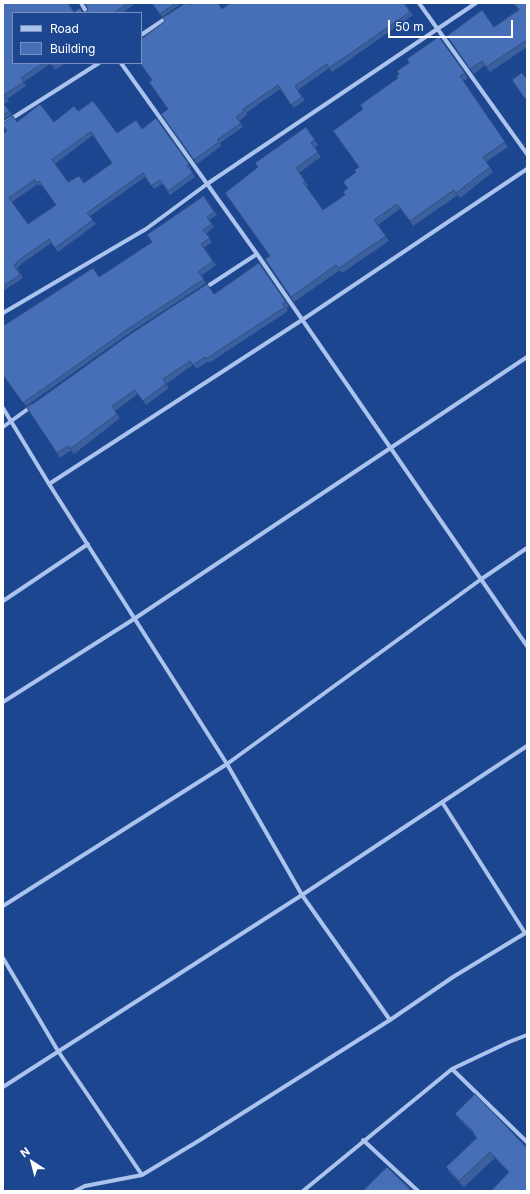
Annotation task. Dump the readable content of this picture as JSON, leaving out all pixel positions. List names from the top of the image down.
{
  "legend": ["Road", "Building"],
  "scale_bar": "50 m",
  "north": "top left"
}
